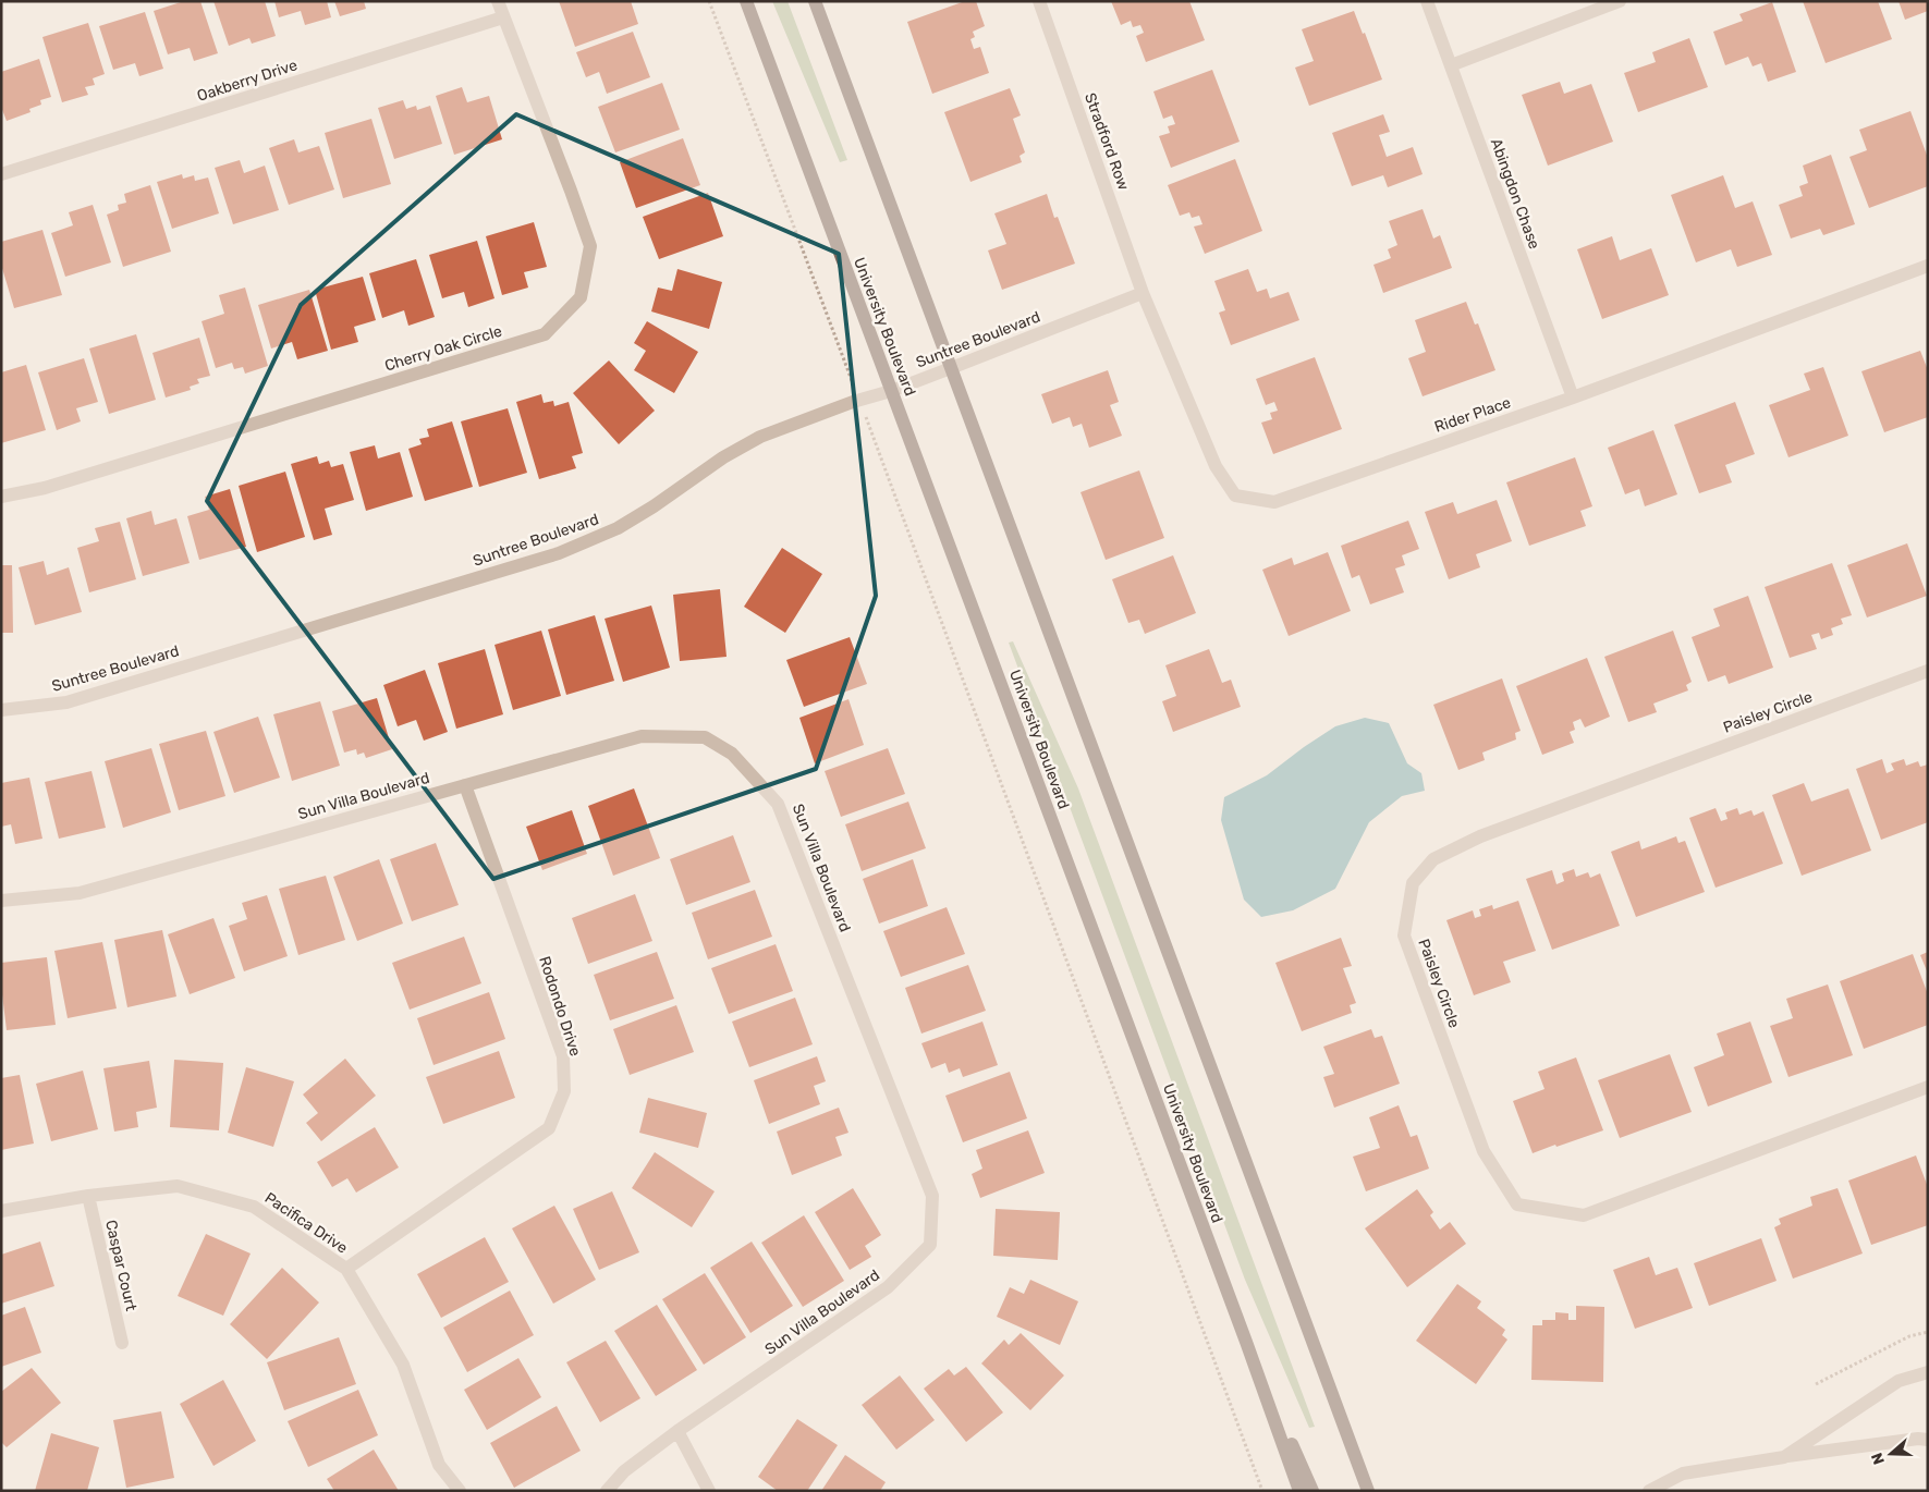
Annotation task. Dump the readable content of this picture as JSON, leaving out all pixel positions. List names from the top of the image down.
{
  "streets": {
    "main road": ["University Boulevard"],
    "street": [
      "Oakberry Drive",
      "Stradford Row",
      "Abingdon Chase",
      "Suntree Boulevard",
      "Cherry Oak Circle",
      "Rider Place",
      "Paisley Circle",
      "Sun Villa Boulevard",
      "Rodondo Drive",
      "Pacifica Drive",
      "Caspar Court"
    ]
  },
  "crossings": [
    ["Oakberry Drive", "Cherry Oak Circle"],
    ["Stradford Row", "Suntree Boulevard"],
    ["Stradford Row", "Rider Place"],
    ["Abingdon Chase", "Rider Place"],
    ["University Boulevard", "Suntree Boulevard"],
    ["Suntree Boulevard", "Rider Place"],
    ["Sun Villa Boulevard", "Rodondo Drive"],
    ["Rodondo Drive", "Pacifica Drive"],
    ["Pacifica Drive", "Caspar Court"]
  ],
  "north": "left"
}
